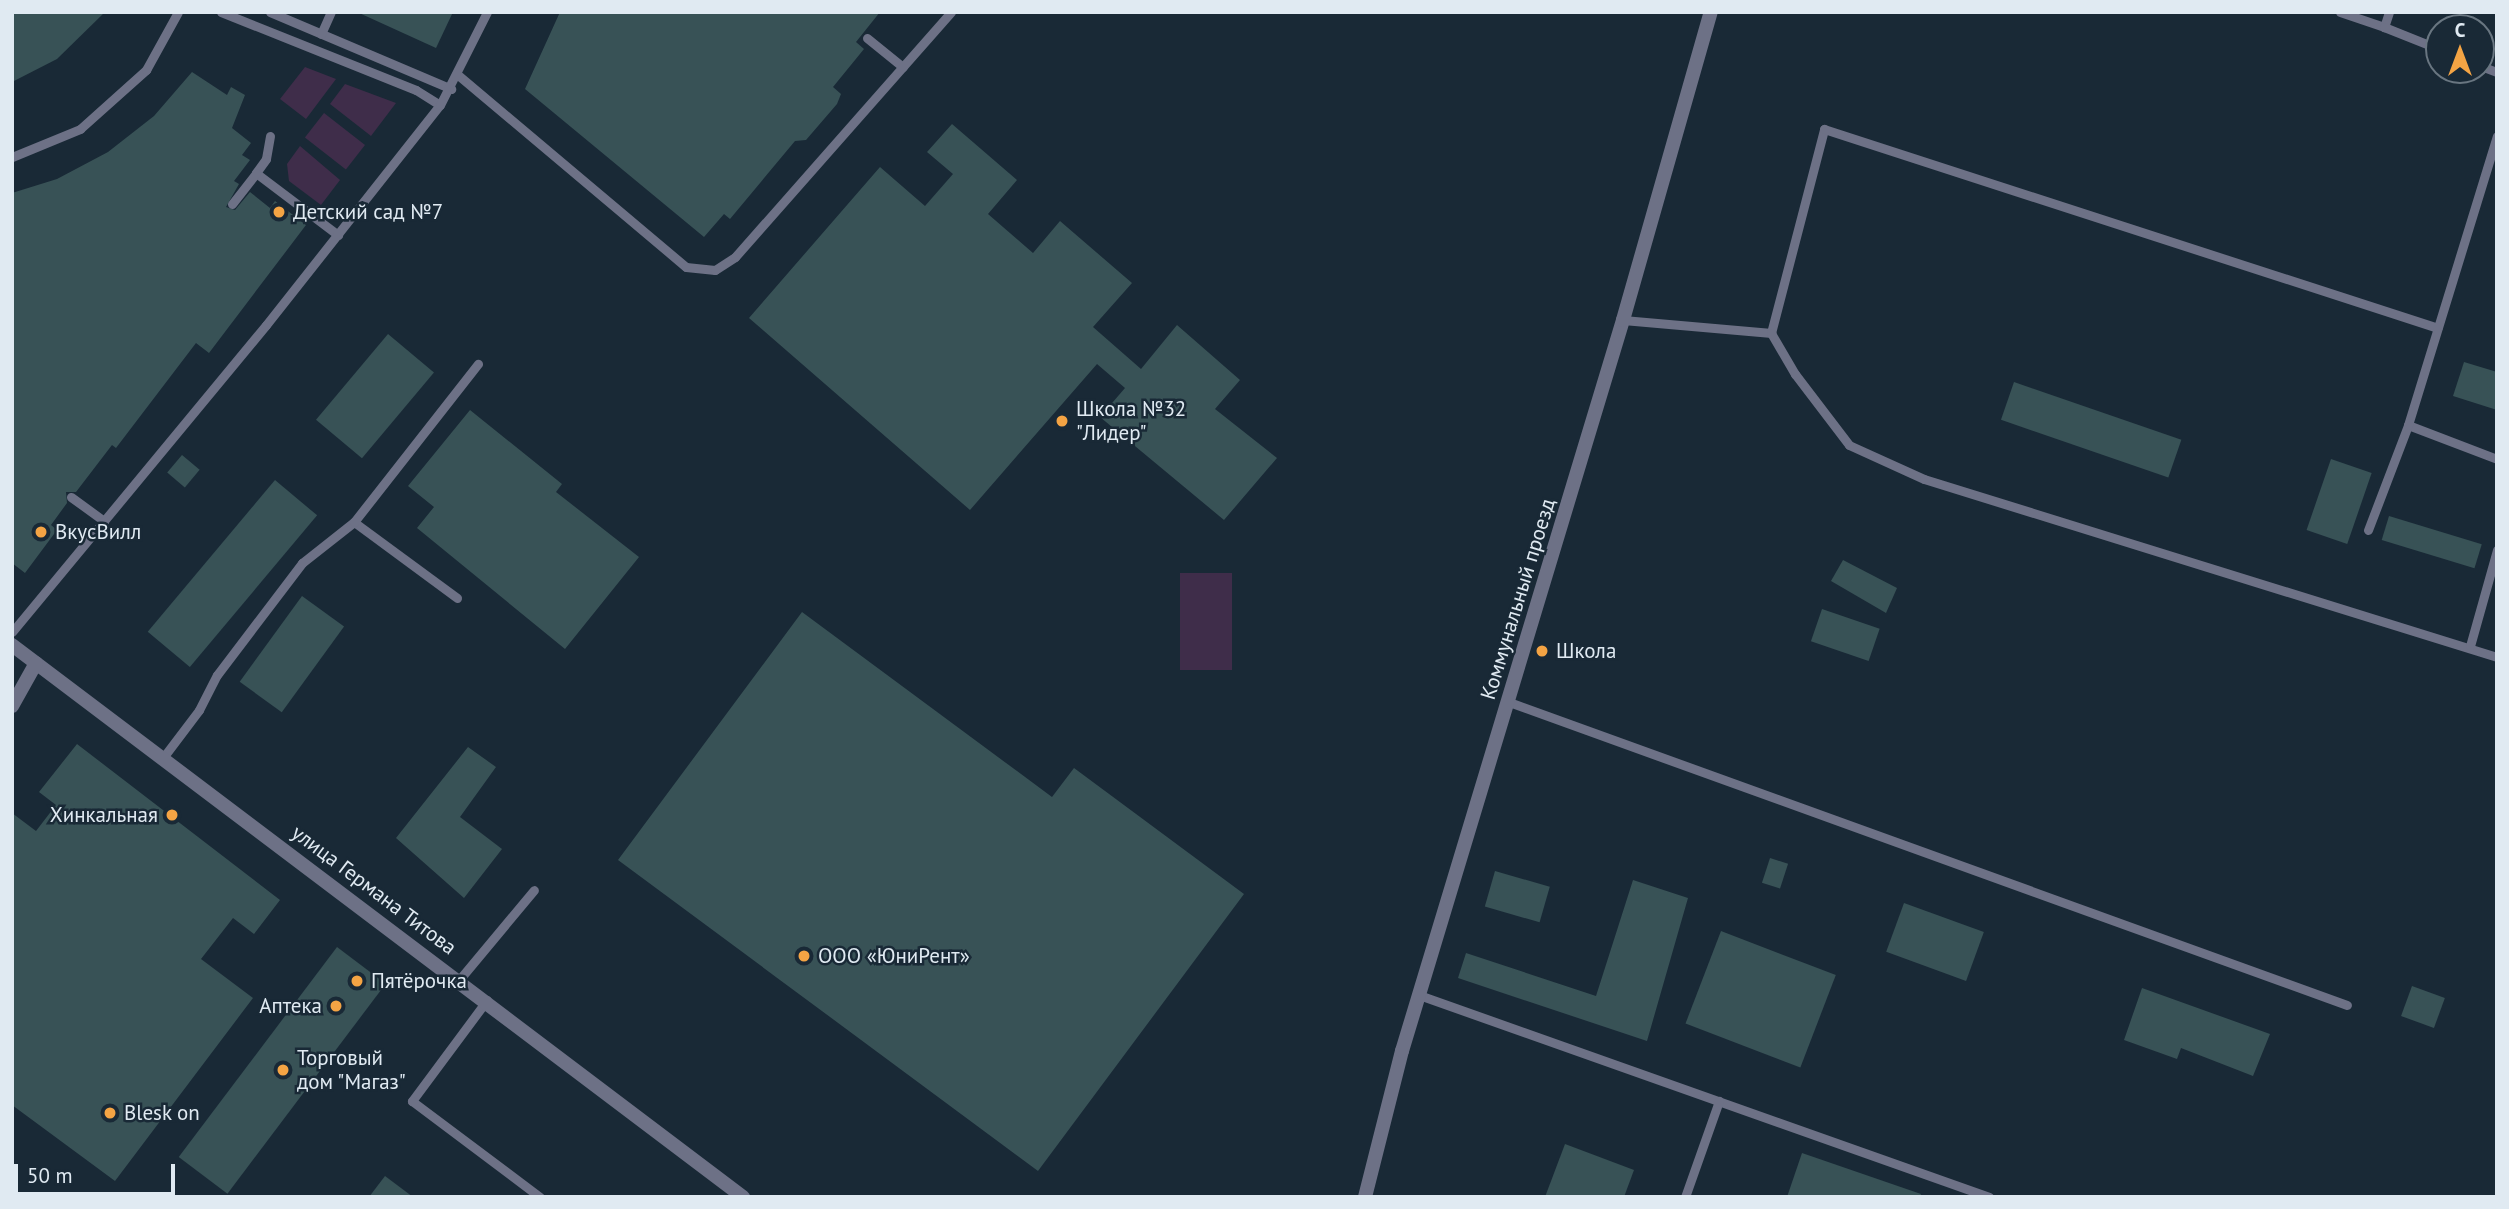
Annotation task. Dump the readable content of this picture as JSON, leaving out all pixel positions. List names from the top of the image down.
{
  "streets": {
    "street": ["Коммунальный проезд", "улица Германа Титова"]
  },
  "places": [
    "Детский сад №7",
    "Школа №32 \"Лидер\"",
    "ВкусВилл",
    "Школа",
    "Хинкальная",
    "ООО «ЮниРент»",
    "Пятёрочка",
    "Аптека",
    "Торговый дом \"Магаз\"",
    "Blesk on"
  ],
  "scale_bar": "50 m",
  "north": "top"
}
